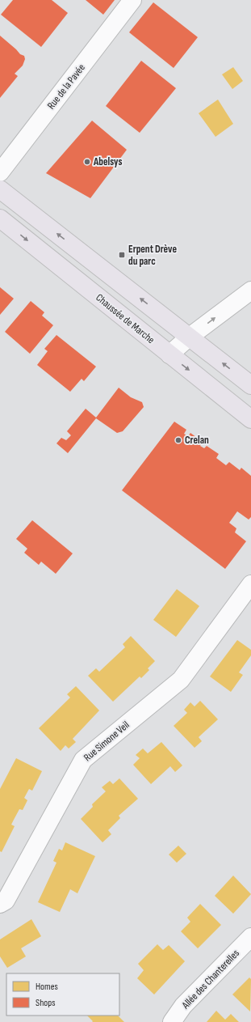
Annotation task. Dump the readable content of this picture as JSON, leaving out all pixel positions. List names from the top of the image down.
{
  "streets": {
    "main road": ["Chaussée de Marche"],
    "street": ["Rue de la Pavée", "Rue Simone Veil", "Allée des Chanterelles"]
  },
  "places": {
    "other": ["Abelsys", "Crelan"],
    "transit": ["Erpent Drève du parc"]
  },
  "legend": ["Homes", "Shops"]
}
